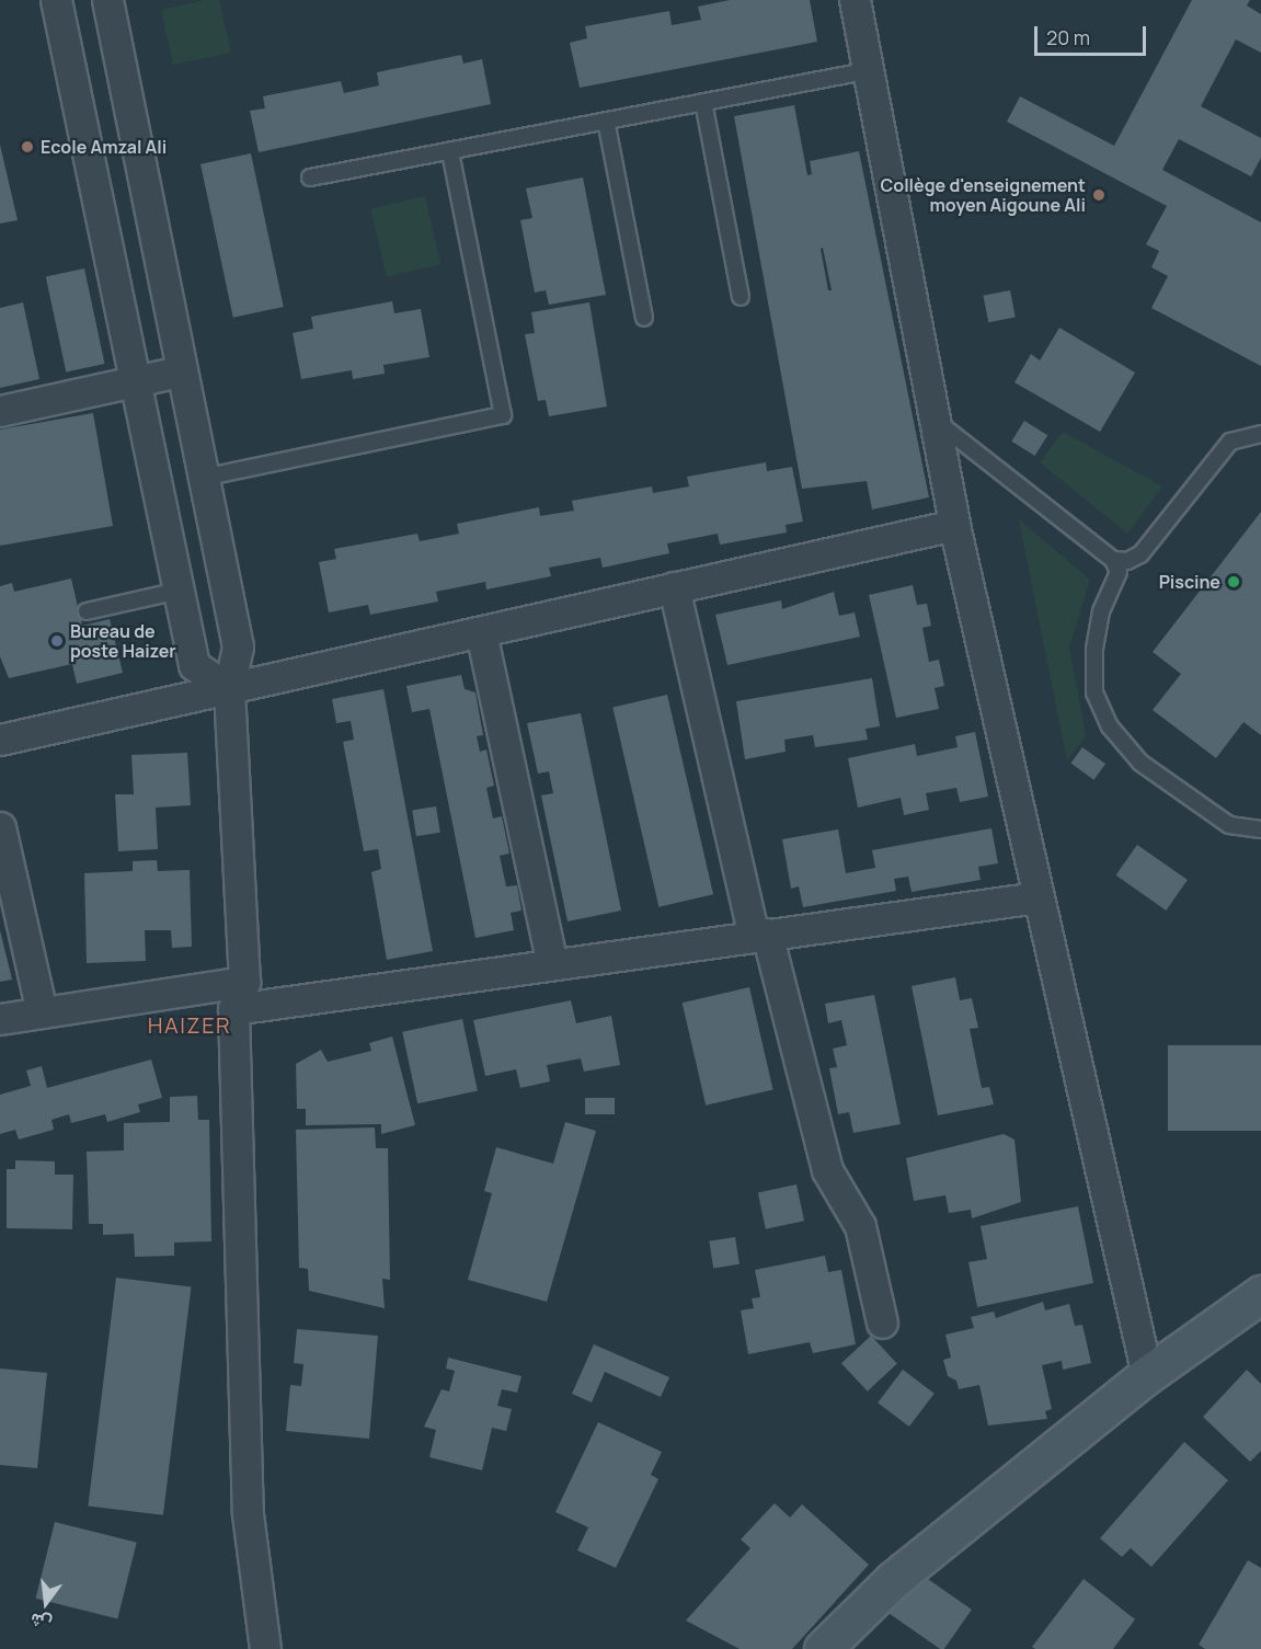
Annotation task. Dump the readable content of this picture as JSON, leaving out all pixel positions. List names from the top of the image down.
{
  "districts": ["HAIZER"],
  "places": [
    "Ecole Amzal Ali",
    "Collège d'enseignement moyen Aigoune Ali",
    "Piscine",
    "Bureau de poste Haizer"
  ],
  "scale_bar": "20 m",
  "north": "bottom"
}
